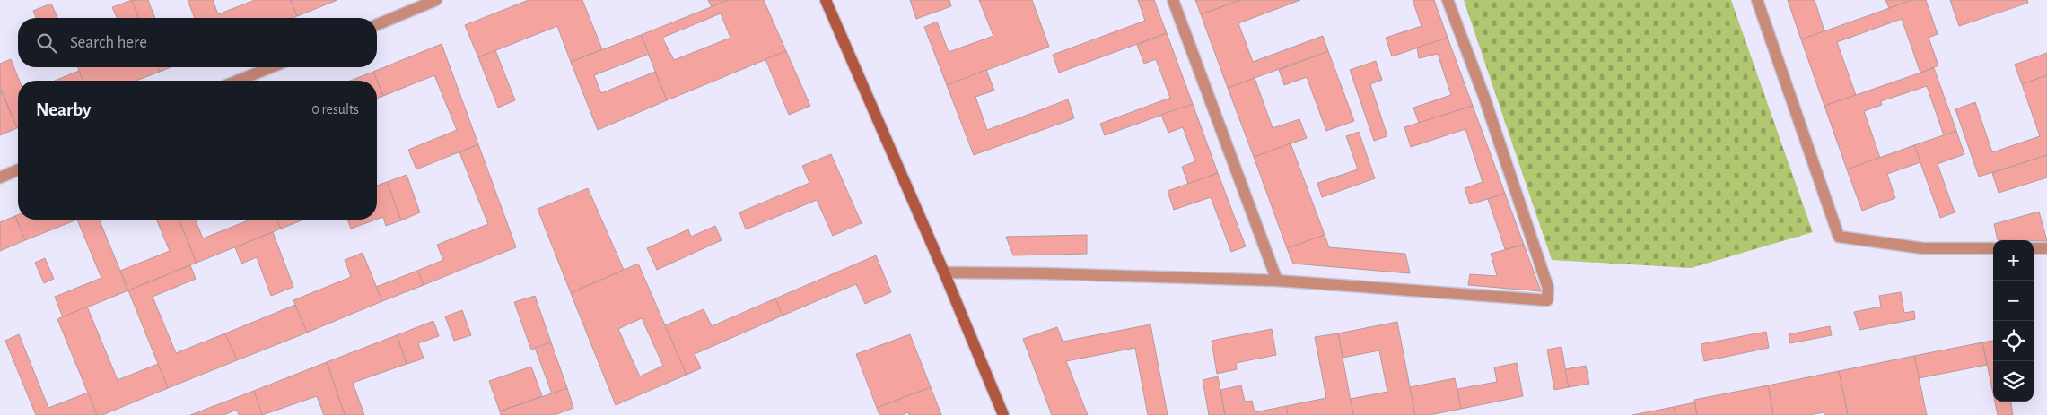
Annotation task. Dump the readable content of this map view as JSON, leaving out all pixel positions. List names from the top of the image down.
{
  "page": {
    "search": "Search here",
    "heading": ["Nearby", "0 results"],
    "map_buttons": ["+", "−"]
  }
}
